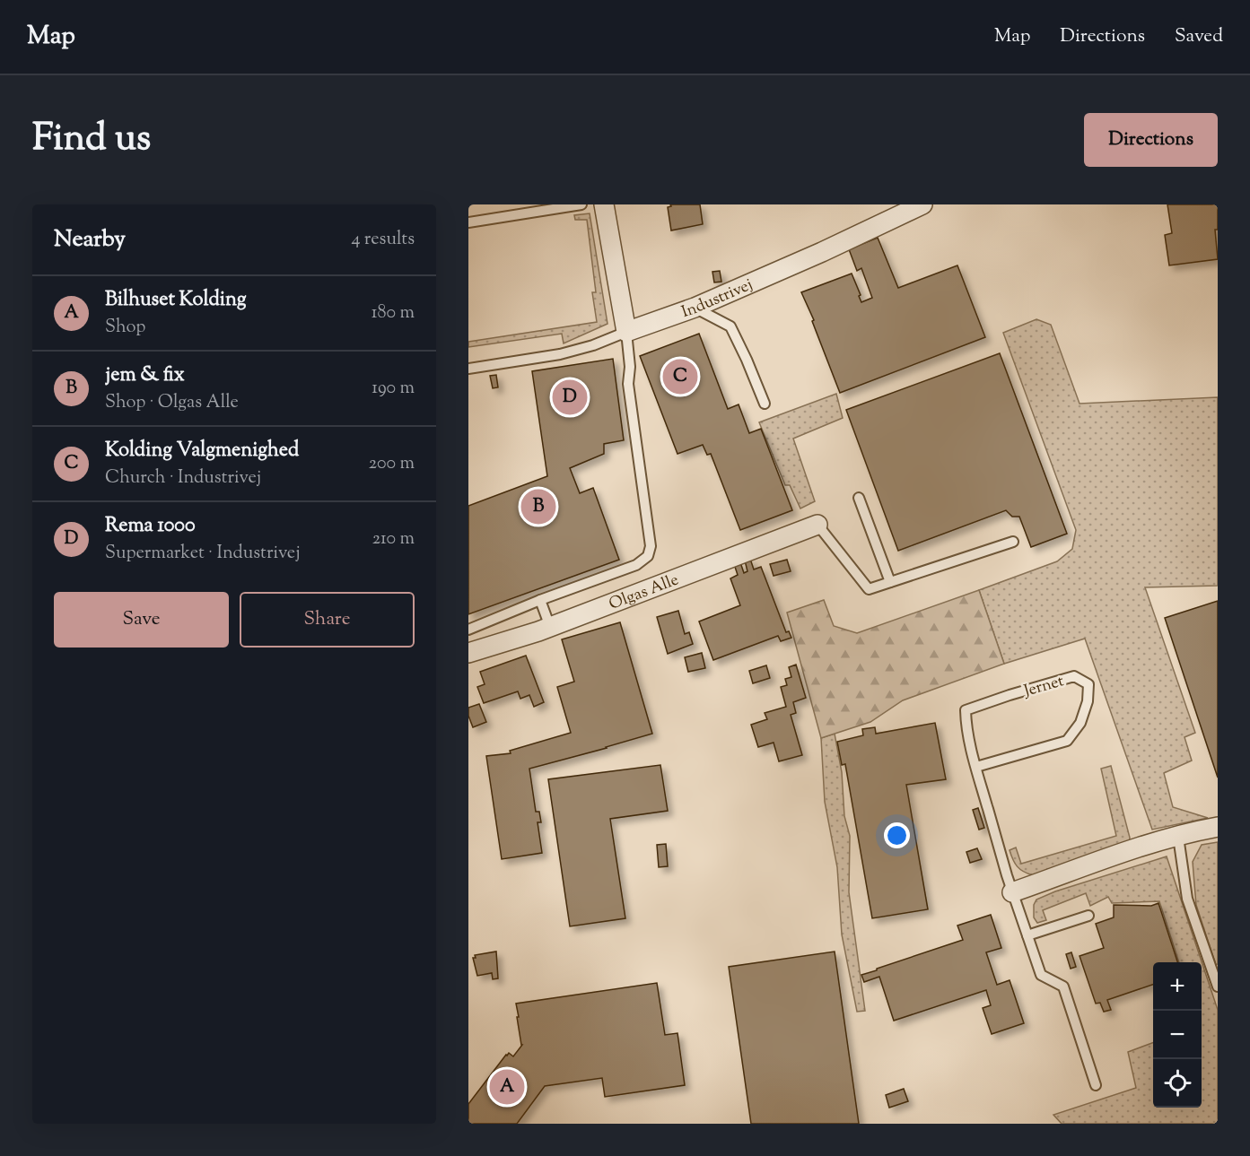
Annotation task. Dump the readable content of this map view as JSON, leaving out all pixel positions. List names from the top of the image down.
{
  "streets": {
    "street": ["Industrivej", "Olgas Alle"],
    "lane": ["Jernet"]
  },
  "page": {
    "header": "Map",
    "nav": ["Map", "Directions", "Saved"],
    "title": "Find us",
    "buttons": [
      "Directions",
      ["Save", "Share"]
    ],
    "heading": ["Nearby", "4 results"],
    "list": [
      {
        "mark": "A",
        "name": "Bilhuset Kolding",
        "note": "Shop",
        "value": "180 m"
      },
      {
        "mark": "B",
        "name": "jem & fix",
        "note": "Shop · Olgas Alle",
        "value": "190 m"
      },
      {
        "mark": "C",
        "name": "Kolding Valgmenighed",
        "note": "Church · Industrivej",
        "value": "200 m"
      },
      {
        "mark": "D",
        "name": "Rema 1000",
        "note": "Supermarket · Industrivej",
        "value": "210 m"
      }
    ],
    "pins": [
      "C",
      "D",
      "B",
      "A"
    ],
    "map_buttons": ["+", "−"]
  }
}
